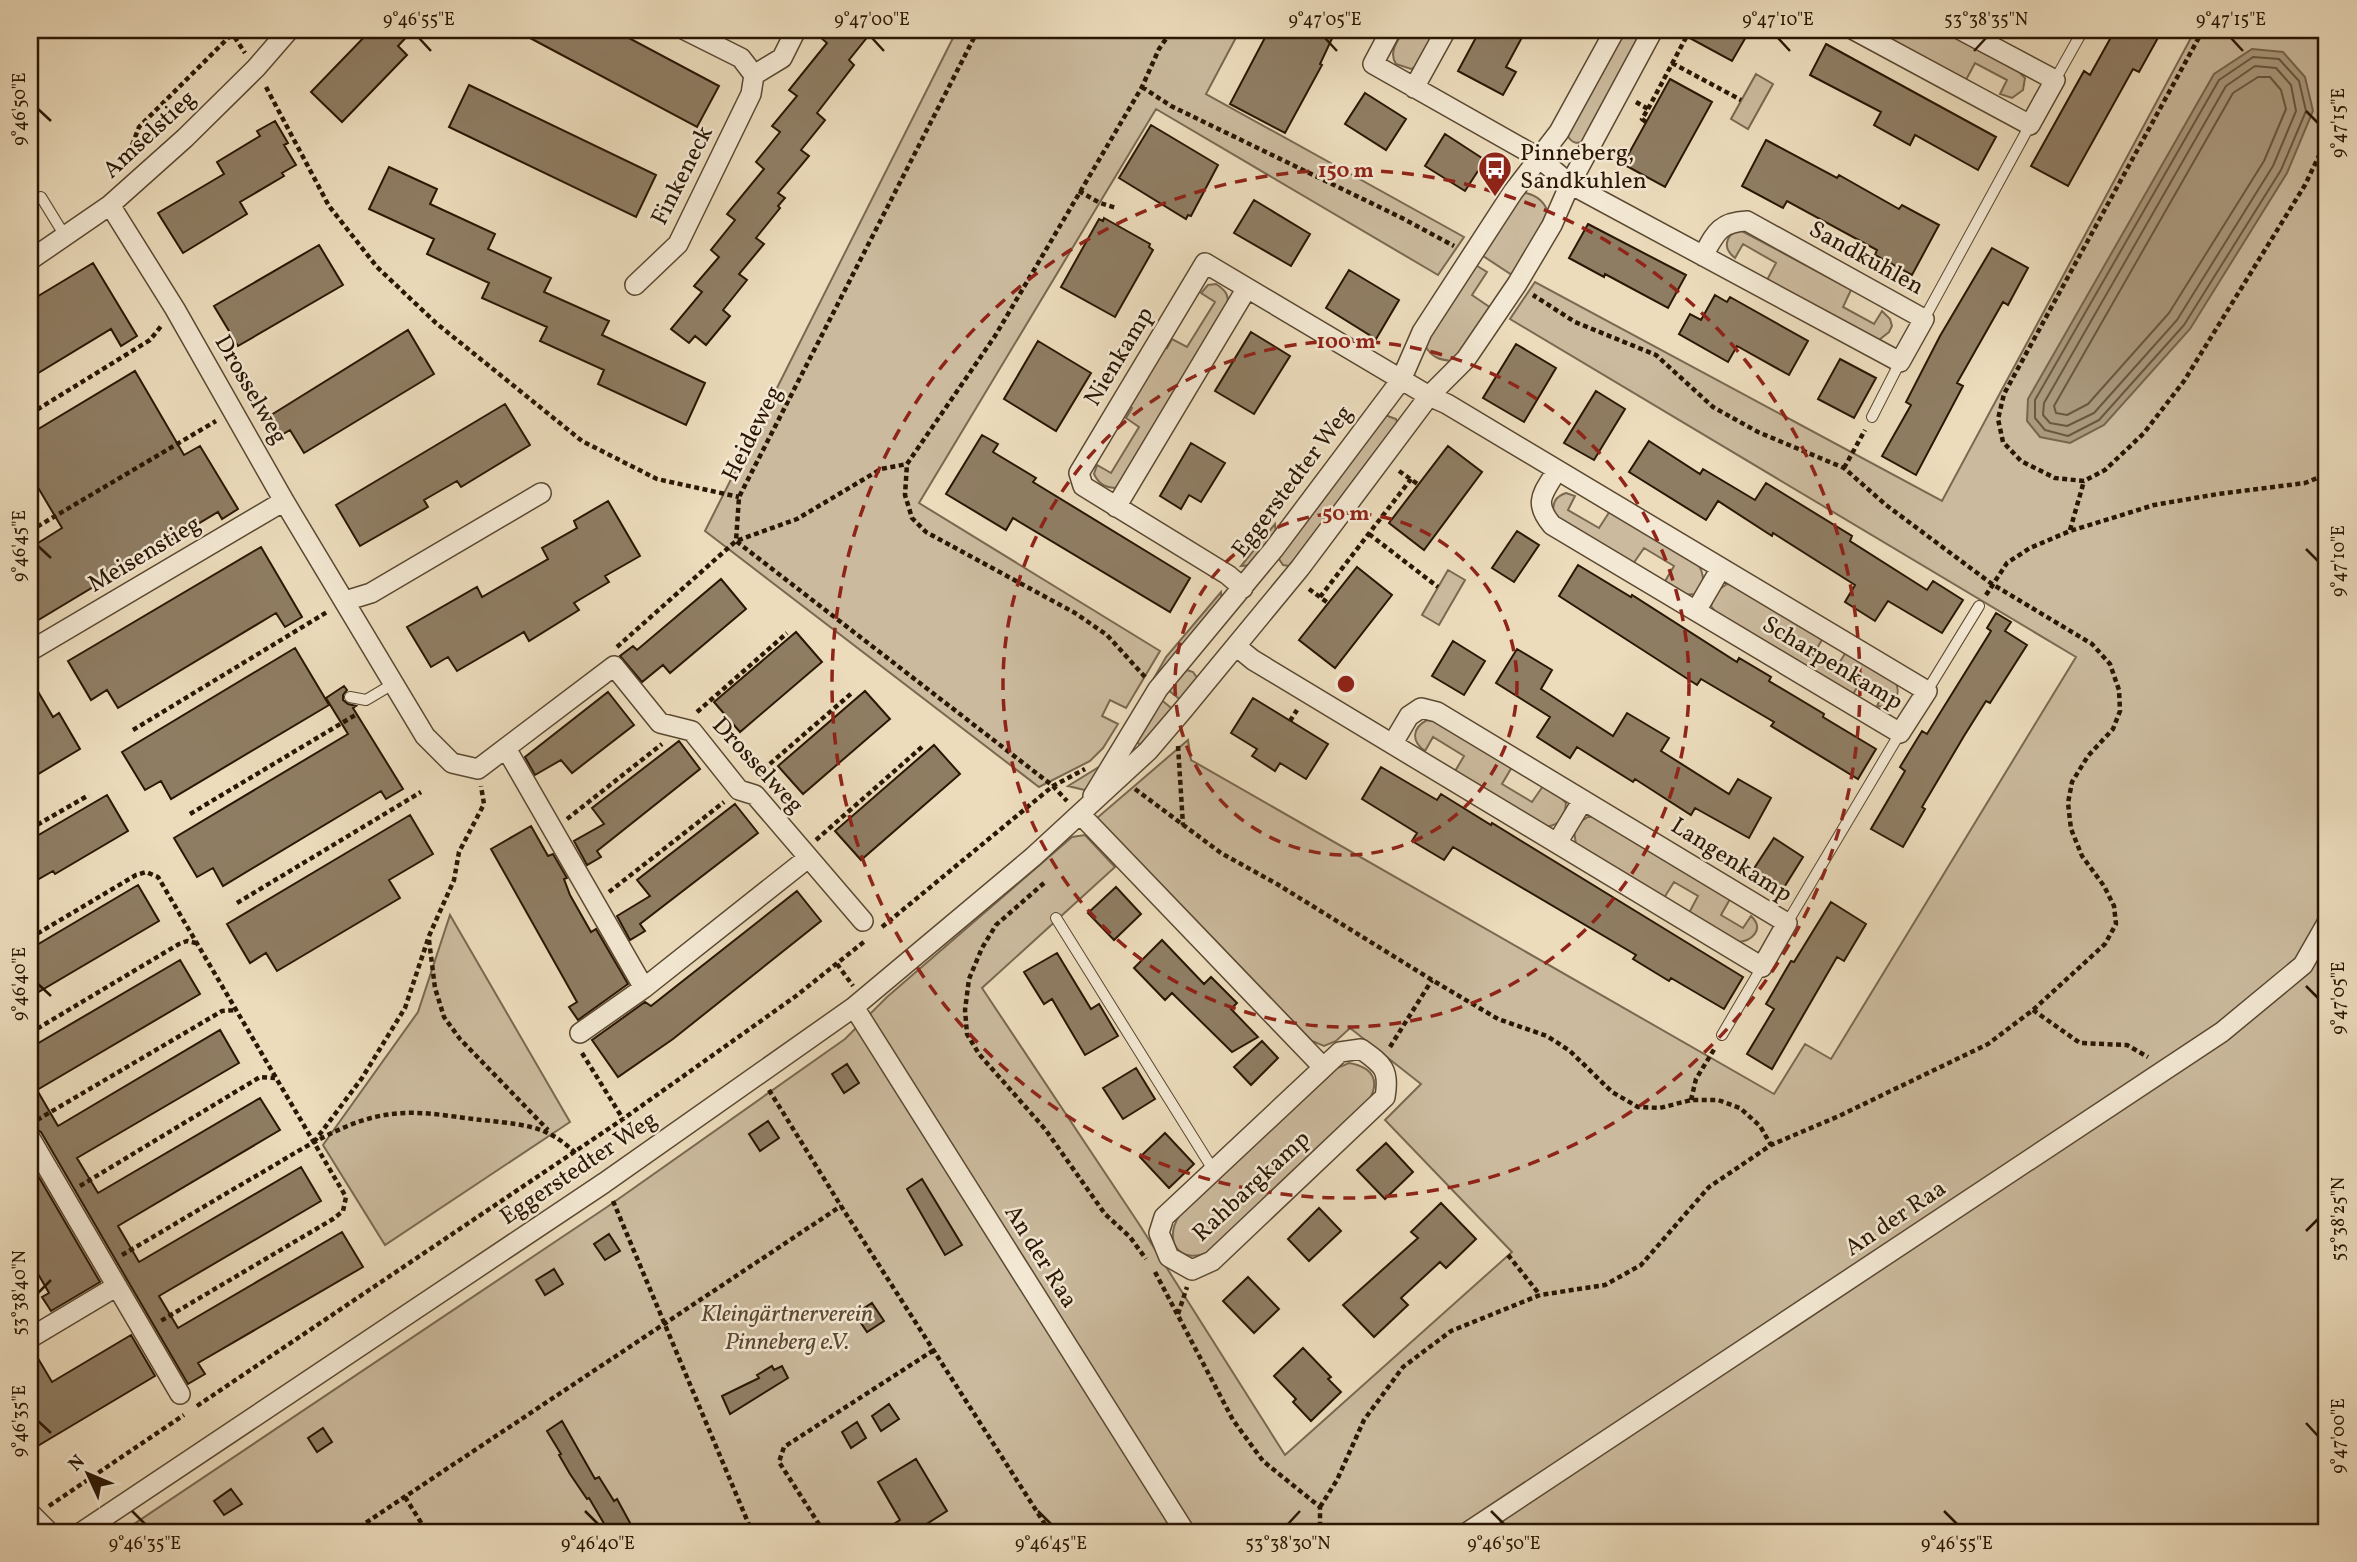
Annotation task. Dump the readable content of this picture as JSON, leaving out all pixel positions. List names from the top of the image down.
{
  "streets": {
    "street": [
      "Amselstieg",
      "Finkeneck",
      "Sandkuhlen",
      "Nienkamp",
      "Drosselweg",
      "Eggerstedter Weg",
      "Meisenstieg",
      "Scharpenkamp",
      "Langenkamp",
      "Rahbargkamp",
      "An der Raa"
    ],
    "path": ["Heideweg"]
  },
  "crossings": [
    ["Amselstieg", "Drosselweg"],
    ["Nienkamp", "Eggerstedter Weg"],
    ["Drosselweg", "Meisenstieg"],
    ["Eggerstedter Weg", "Scharpenkamp"],
    ["Eggerstedter Weg", "An der Raa"]
  ],
  "parks": ["Kleingärtnerverein Pinneberg e.V."],
  "places": {
    "bus stop": ["Pinneberg, Sandkuhlen"]
  },
  "north": "top left",
  "coordinates": [
    "9°46'55\"E",
    "9°47'00\"E",
    "9°47'05\"E",
    "9°47'10\"E",
    "53°38'35\"N",
    "9°47'15\"E",
    "9°46'50\"E",
    "9°46'45\"E",
    "9°46'40\"E",
    "53°38'25\"N",
    "53°38'40\"N",
    "9°46'35\"E",
    "53°38'30\"N"
  ],
  "rings": ["150 m", "100 m", "50 m"]
}
